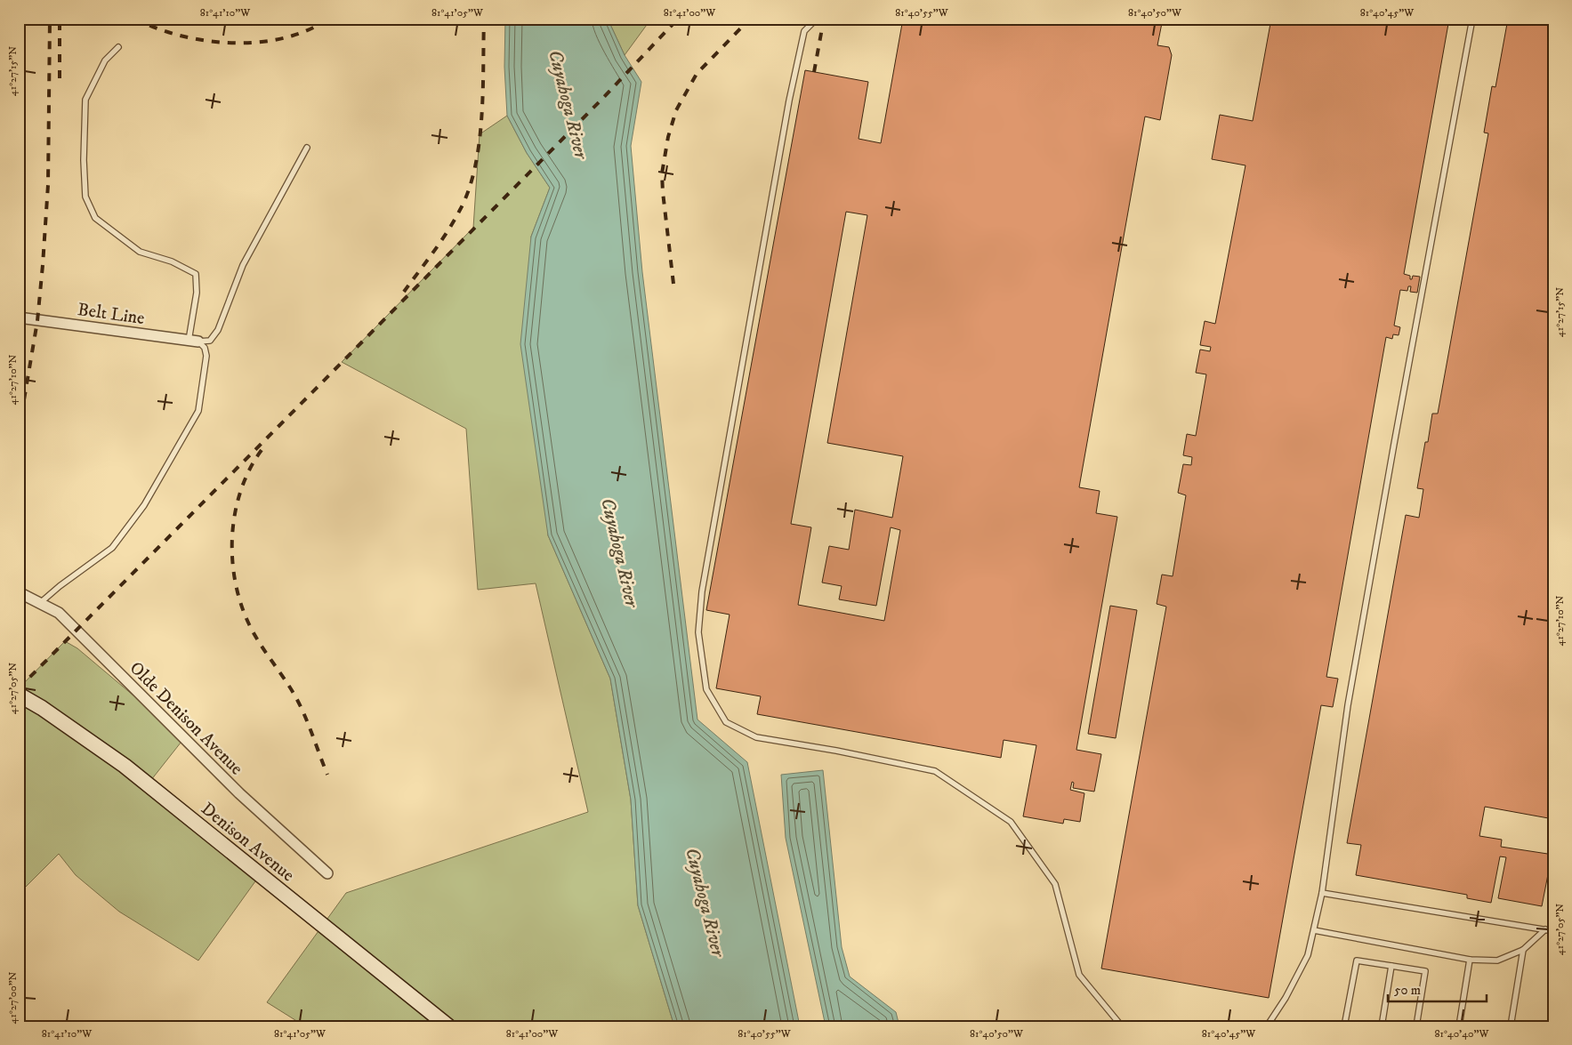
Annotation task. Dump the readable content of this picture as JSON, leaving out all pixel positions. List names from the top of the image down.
{
  "streets": {
    "main road": ["Denison Avenue"],
    "street": ["Belt Line", "Olde Denison Avenue"]
  },
  "water": ["Cuyahoga River"],
  "scale_bar": "50 m",
  "coordinates": [
    "81°41'10\"W",
    "81°41'05\"W",
    "81°41'00\"W",
    "81°40'55\"W",
    "81°40'50\"W",
    "81°40'45\"W",
    "41°27'15\"N",
    "41°27'10\"N",
    "41°27'05\"N",
    "41°27'00\"N",
    "81°40'40\"W"
  ]
}
